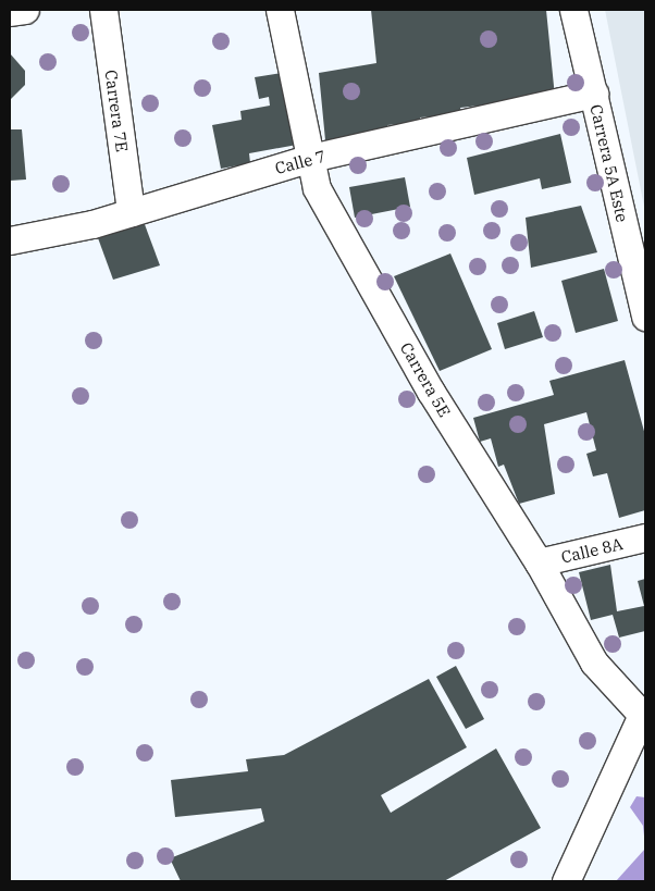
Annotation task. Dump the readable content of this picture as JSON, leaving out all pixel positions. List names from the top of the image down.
{
  "streets": {
    "street": [
      "Carrera 7E",
      "Calle 7",
      "Carrera 5A Este",
      "Carrera 5E",
      "Calle 8A"
    ]
  },
  "crossings": [
    ["Carrera 7E", "Calle 7"],
    ["Calle 7", "Carrera 5A Este"],
    ["Calle 7", "Carrera 5E"],
    ["Carrera 5E", "Calle 8A"]
  ]
}
